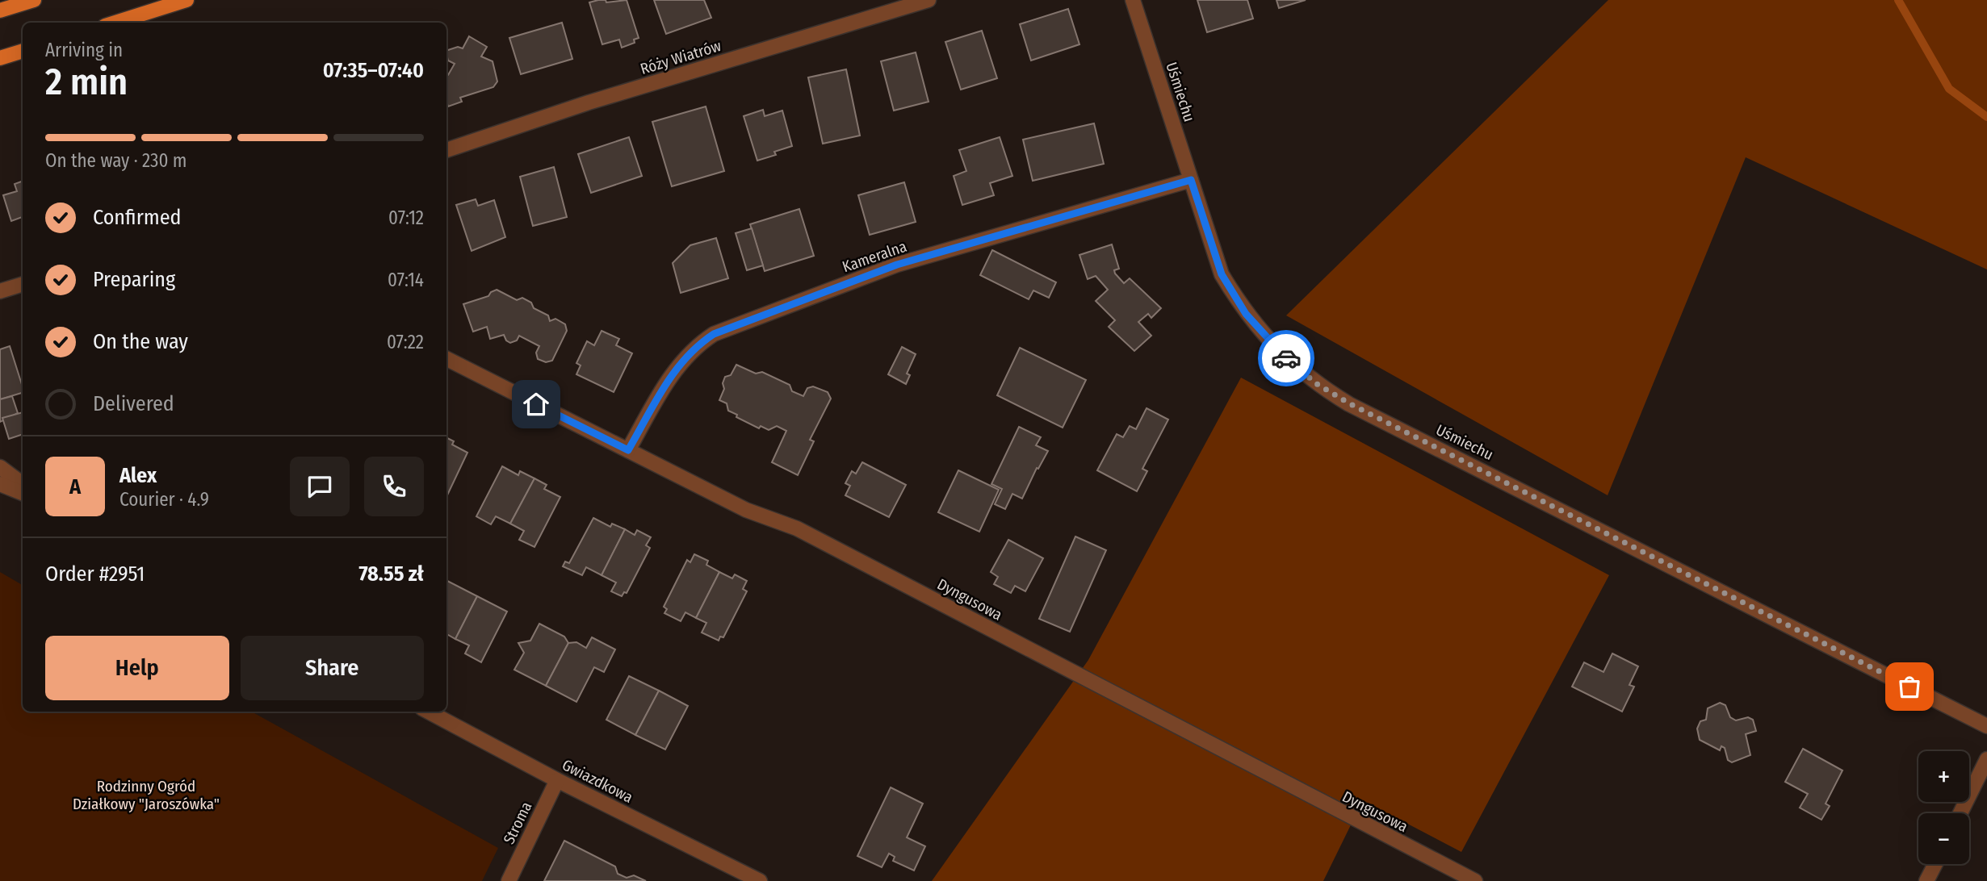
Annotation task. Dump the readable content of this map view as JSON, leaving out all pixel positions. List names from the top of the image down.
{
  "streets": {
    "street": [
      "Róży Wiatrów",
      "Uśmiechu",
      "Kameralna",
      "Dyngusowa",
      "Gwiazdkowa",
      "Stroma"
    ]
  },
  "crossings": [
    ["Uśmiechu", "Kameralna"],
    ["Kameralna", "Dyngusowa"],
    ["Gwiazdkowa", "Stroma"]
  ],
  "parks": ["Rodzinny Ogród Działkowy \"Jaroszówka\""],
  "page": {
    "heading": ["2 min", "Arriving in", "07:35–07:40"],
    "panel": [
      "Alex",
      "Courier · 4.9",
      "Order #2951",
      "78.55 zł"
    ],
    "bar": "On the way · 230 m",
    "list": [
      ["Confirmed", "07:12"],
      ["Preparing", "07:14"],
      ["On the way", "07:22"],
      "Delivered"
    ],
    "round": "A",
    "buttons": ["Help", "Share"],
    "map_buttons": ["+", "−"]
  }
}
